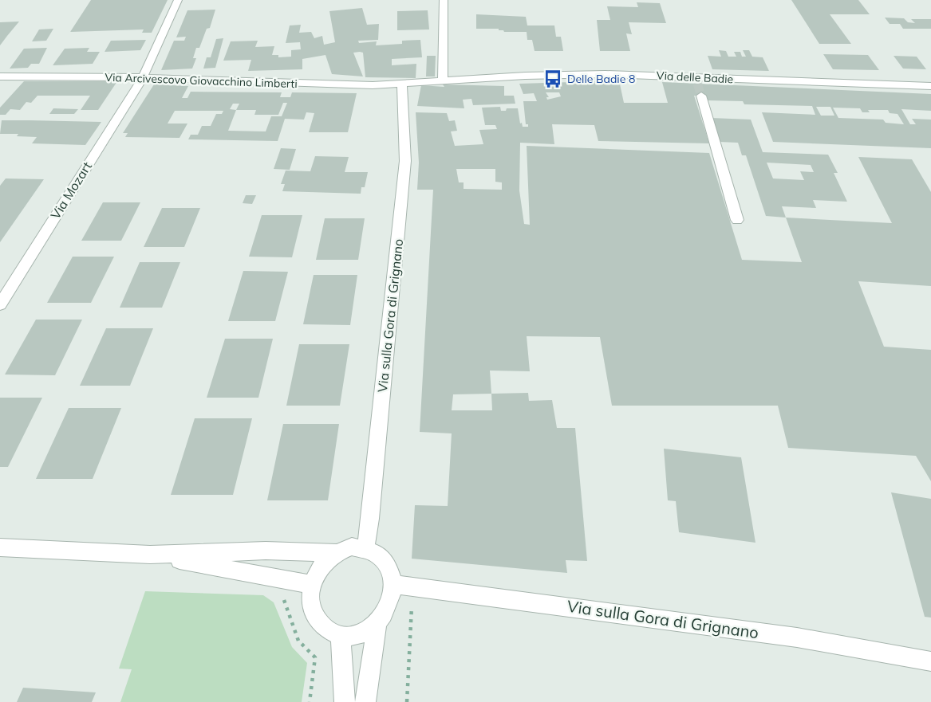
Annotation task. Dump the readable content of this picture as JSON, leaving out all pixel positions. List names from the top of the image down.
{
  "streets": {
    "street": [
      "Via delle Badie",
      "Via Arcivescovo Giovacchino Limberti",
      "Via Mozart",
      "Via sulla Gora di Grignano"
    ]
  },
  "crossings": [
    ["Via delle Badie", "Via Arcivescovo Giovacchino Limberti"],
    ["Via delle Badie", "Via sulla Gora di Grignano"],
    ["Via Arcivescovo Giovacchino Limberti", "Via Mozart"],
    ["Via Arcivescovo Giovacchino Limberti", "Via sulla Gora di Grignano"]
  ],
  "places": {
    "bus stop": ["Delle Badie 8"]
  }
}
